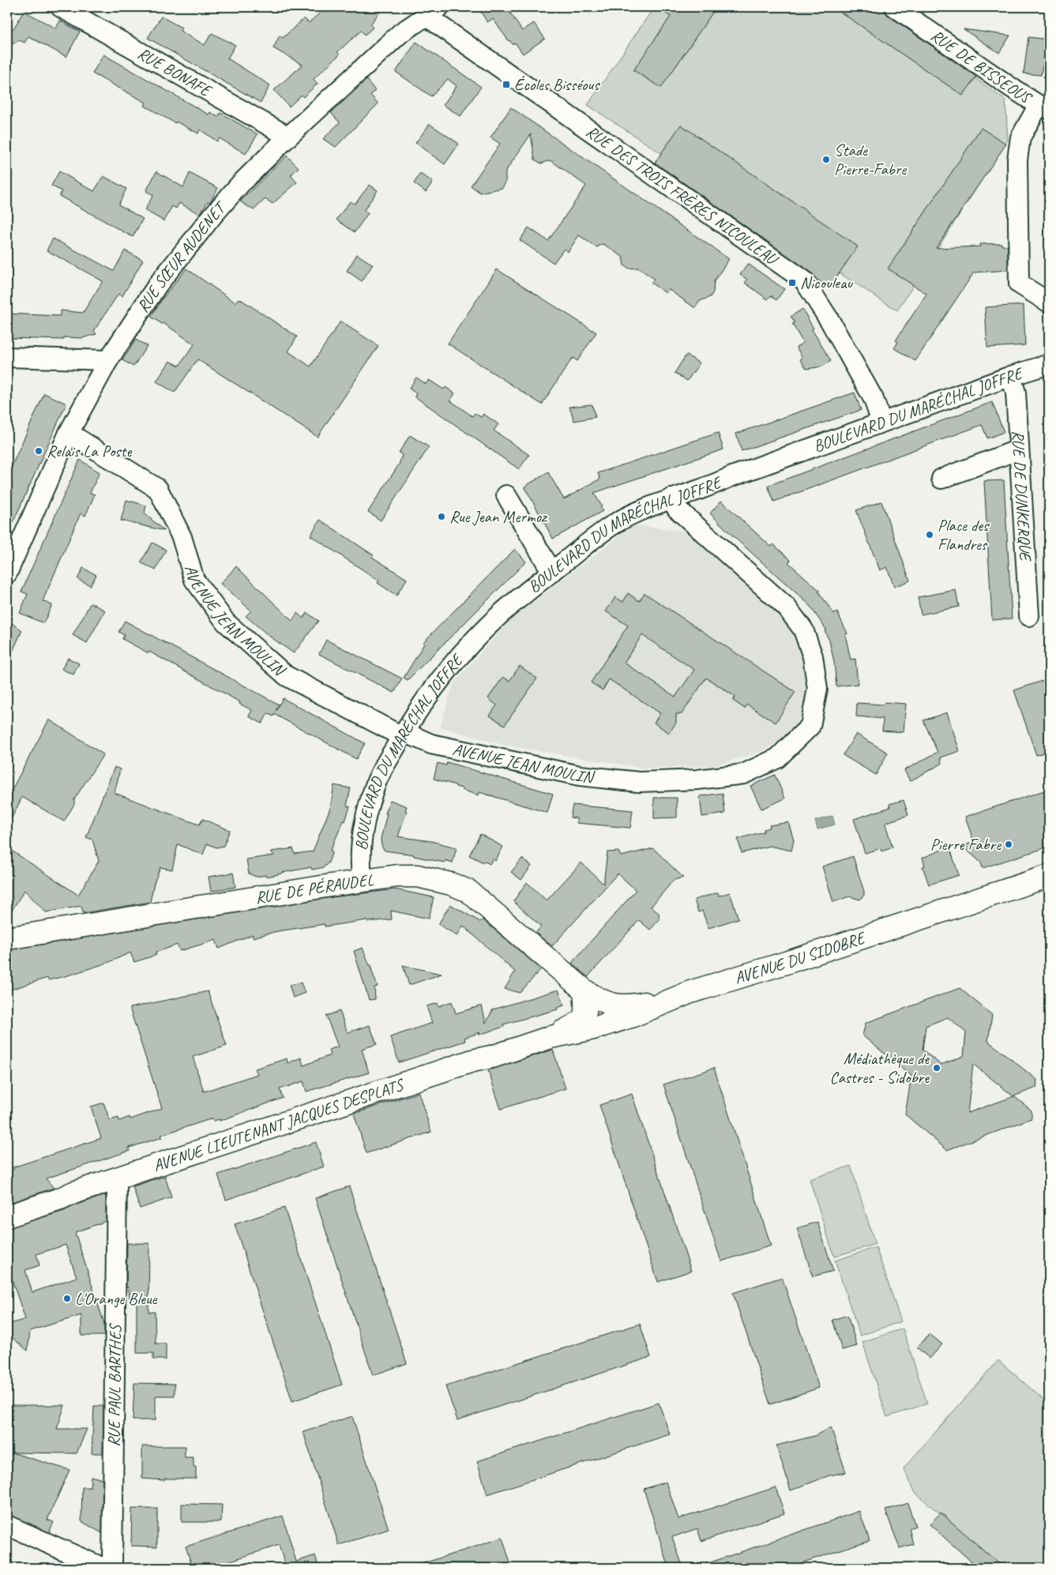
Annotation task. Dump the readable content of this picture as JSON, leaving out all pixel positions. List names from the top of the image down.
{
  "streets": {
    "main road": ["RUE DE PÉRAUDEL", "AVENUE DU SIDOBRE", "AVENUE LIEUTENANT JACQUES DESPLATS"],
    "street": [
      "RUE DE BISSEOUS",
      "RUE BONAFE",
      "RUE DES TROIS FRÈRES NICOULEAU",
      "RUE SŒUR AUDENET",
      "BOULEVARD DU MARÉCHAL JOFFRE",
      "RUE DE DUNKERQUE",
      "AVENUE JEAN MOULIN",
      "RUE PAUL BARTHES"
    ]
  },
  "crossings": [
    ["RUE BONAFE", "RUE SŒUR AUDENET"],
    ["RUE DES TROIS FRÈRES NICOULEAU", "RUE SŒUR AUDENET"],
    ["RUE DES TROIS FRÈRES NICOULEAU", "BOULEVARD DU MARÉCHAL JOFFRE"],
    ["RUE SŒUR AUDENET", "AVENUE JEAN MOULIN"],
    ["BOULEVARD DU MARÉCHAL JOFFRE", "RUE DE DUNKERQUE"],
    ["BOULEVARD DU MARÉCHAL JOFFRE", "AVENUE JEAN MOULIN"],
    ["BOULEVARD DU MARÉCHAL JOFFRE", "RUE DE PÉRAUDEL"],
    ["RUE DE PÉRAUDEL", "AVENUE DU SIDOBRE"],
    ["AVENUE DU SIDOBRE", "AVENUE LIEUTENANT JACQUES DESPLATS"],
    ["AVENUE LIEUTENANT JACQUES DESPLATS", "RUE PAUL BARTHES"]
  ],
  "places": {
    "transit": ["Écoles Bisséous", "Nicouleau"],
    "other": [
      "Stade Pierre-Fabre",
      "Relais La Poste",
      "Rue Jean Mermoz",
      "Place des Flandres",
      "Pierre Fabre",
      "Médiathèque de Castres - Sidobre",
      "L'Orange Bleue"
    ]
  }
}
